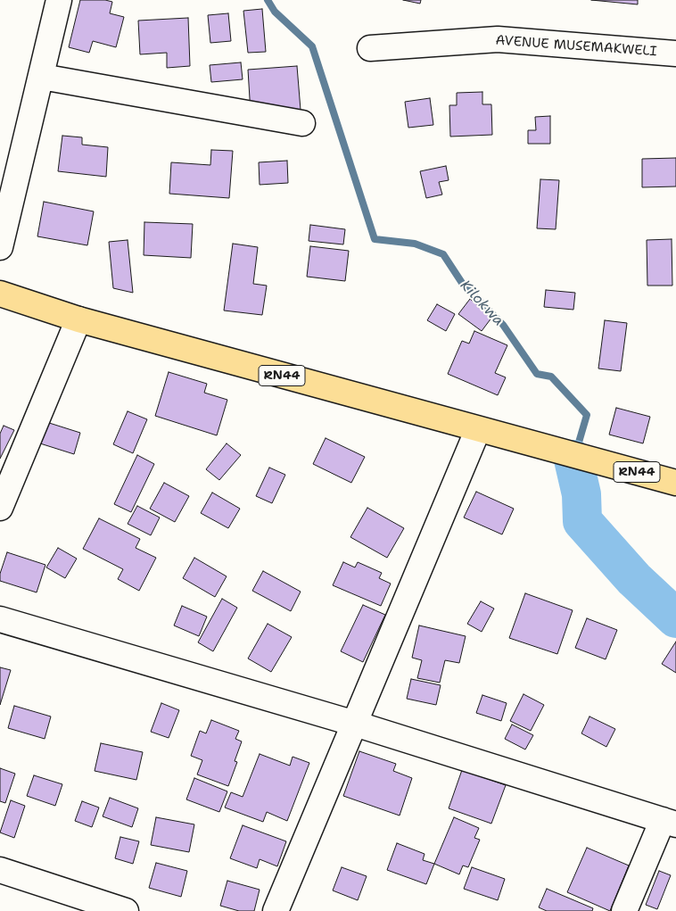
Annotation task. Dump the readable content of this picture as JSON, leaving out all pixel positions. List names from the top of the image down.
{
  "streets": {
    "main road": ["RN44"],
    "street": ["AVENUE MUSEMAKWELI"]
  },
  "water": ["Kilokwa"]
}
